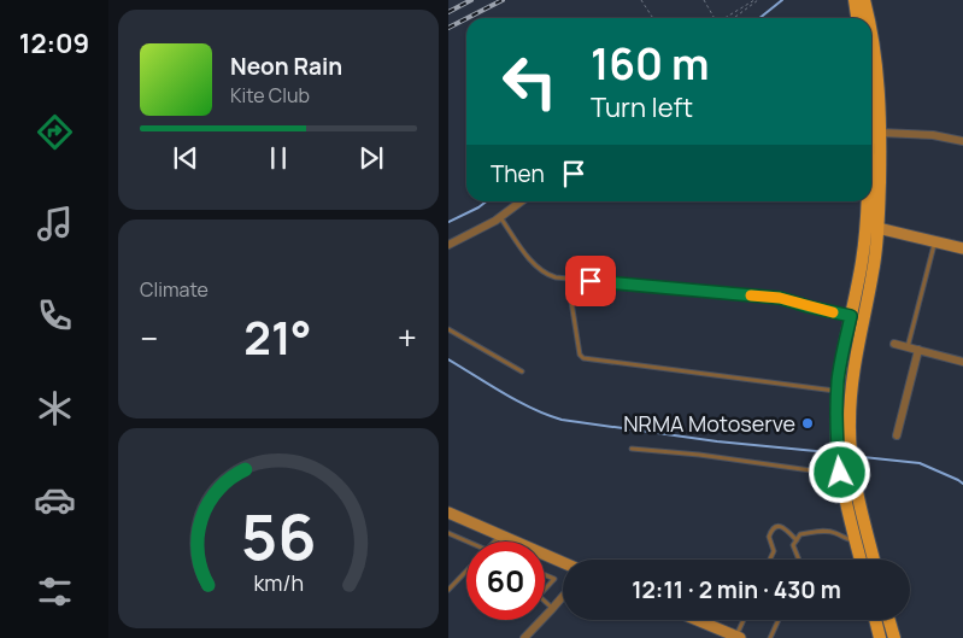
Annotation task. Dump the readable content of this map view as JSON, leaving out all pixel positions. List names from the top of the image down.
{
  "places": ["NRMA Motoserve"],
  "page": {
    "tabs": "12:09",
    "turn": ["160 m", "Turn left"],
    "song": ["Neon Rain", "Kite Club"],
    "then": "Then",
    "tile": "Climate",
    "heat": ["−", "21°", "+"],
    "limit": "60",
    "trip": "12:11 · 2 min · 430 m",
    "gauge": ["56", "km/h"]
  }
}
